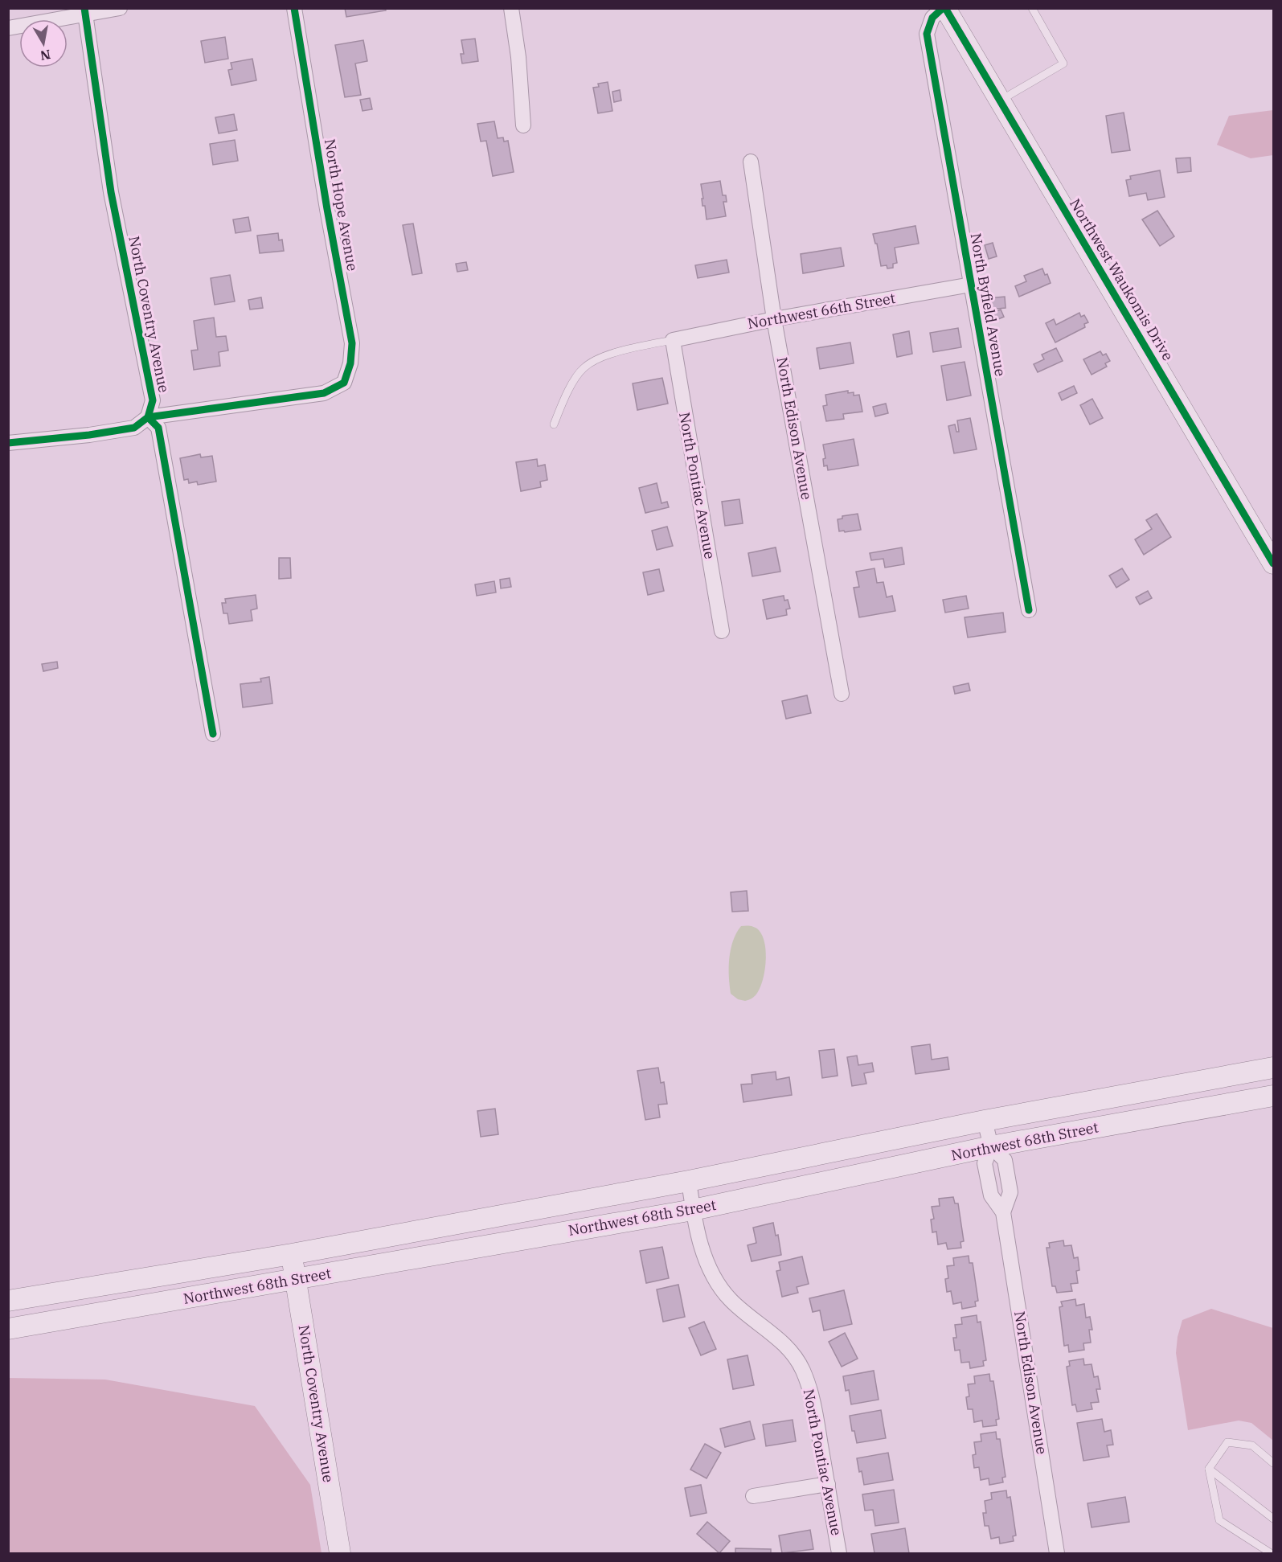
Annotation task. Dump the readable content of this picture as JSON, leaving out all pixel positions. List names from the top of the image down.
{
  "streets": {
    "main road": ["Northwest Waukomis Drive", "North Coventry Avenue", "Northwest 68th Street"],
    "street": [
      "North Hope Avenue",
      "North Byfield Avenue",
      "Northwest 66th Street",
      "North Edison Avenue",
      "North Pontiac Avenue"
    ]
  },
  "crossings": [
    ["North Hope Avenue", "North Coventry Avenue"],
    ["Northwest Waukomis Drive", "North Byfield Avenue"],
    ["North Byfield Avenue", "Northwest 66th Street"],
    ["Northwest 66th Street", "North Edison Avenue"],
    ["Northwest 66th Street", "North Pontiac Avenue"],
    ["North Coventry Avenue", "Northwest 68th Street"],
    ["North Edison Avenue", "Northwest 68th Street"],
    ["North Pontiac Avenue", "Northwest 68th Street"]
  ],
  "north": "bottom"
}
